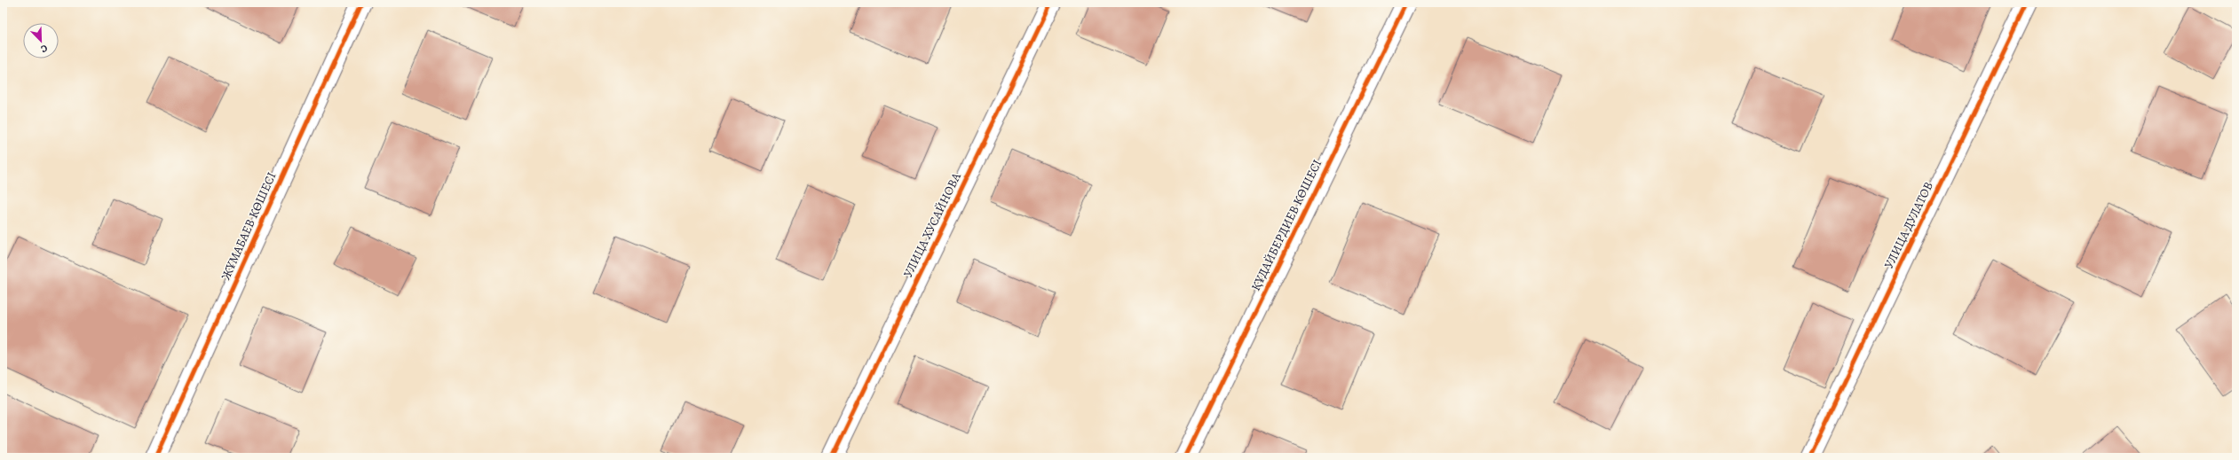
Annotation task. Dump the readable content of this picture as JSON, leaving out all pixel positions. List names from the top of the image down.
{
  "streets": {
    "street": [
      "УЛИЦА ХУСАЙНОВА",
      "ҚҰДАЙБЕРДИЕВ КӨШЕСІ",
      "УЛИЦА ДУЛАТОВ",
      "ЖҰМАБАЕВ КӨШЕСІ"
    ]
  },
  "north": "bottom right"
}
